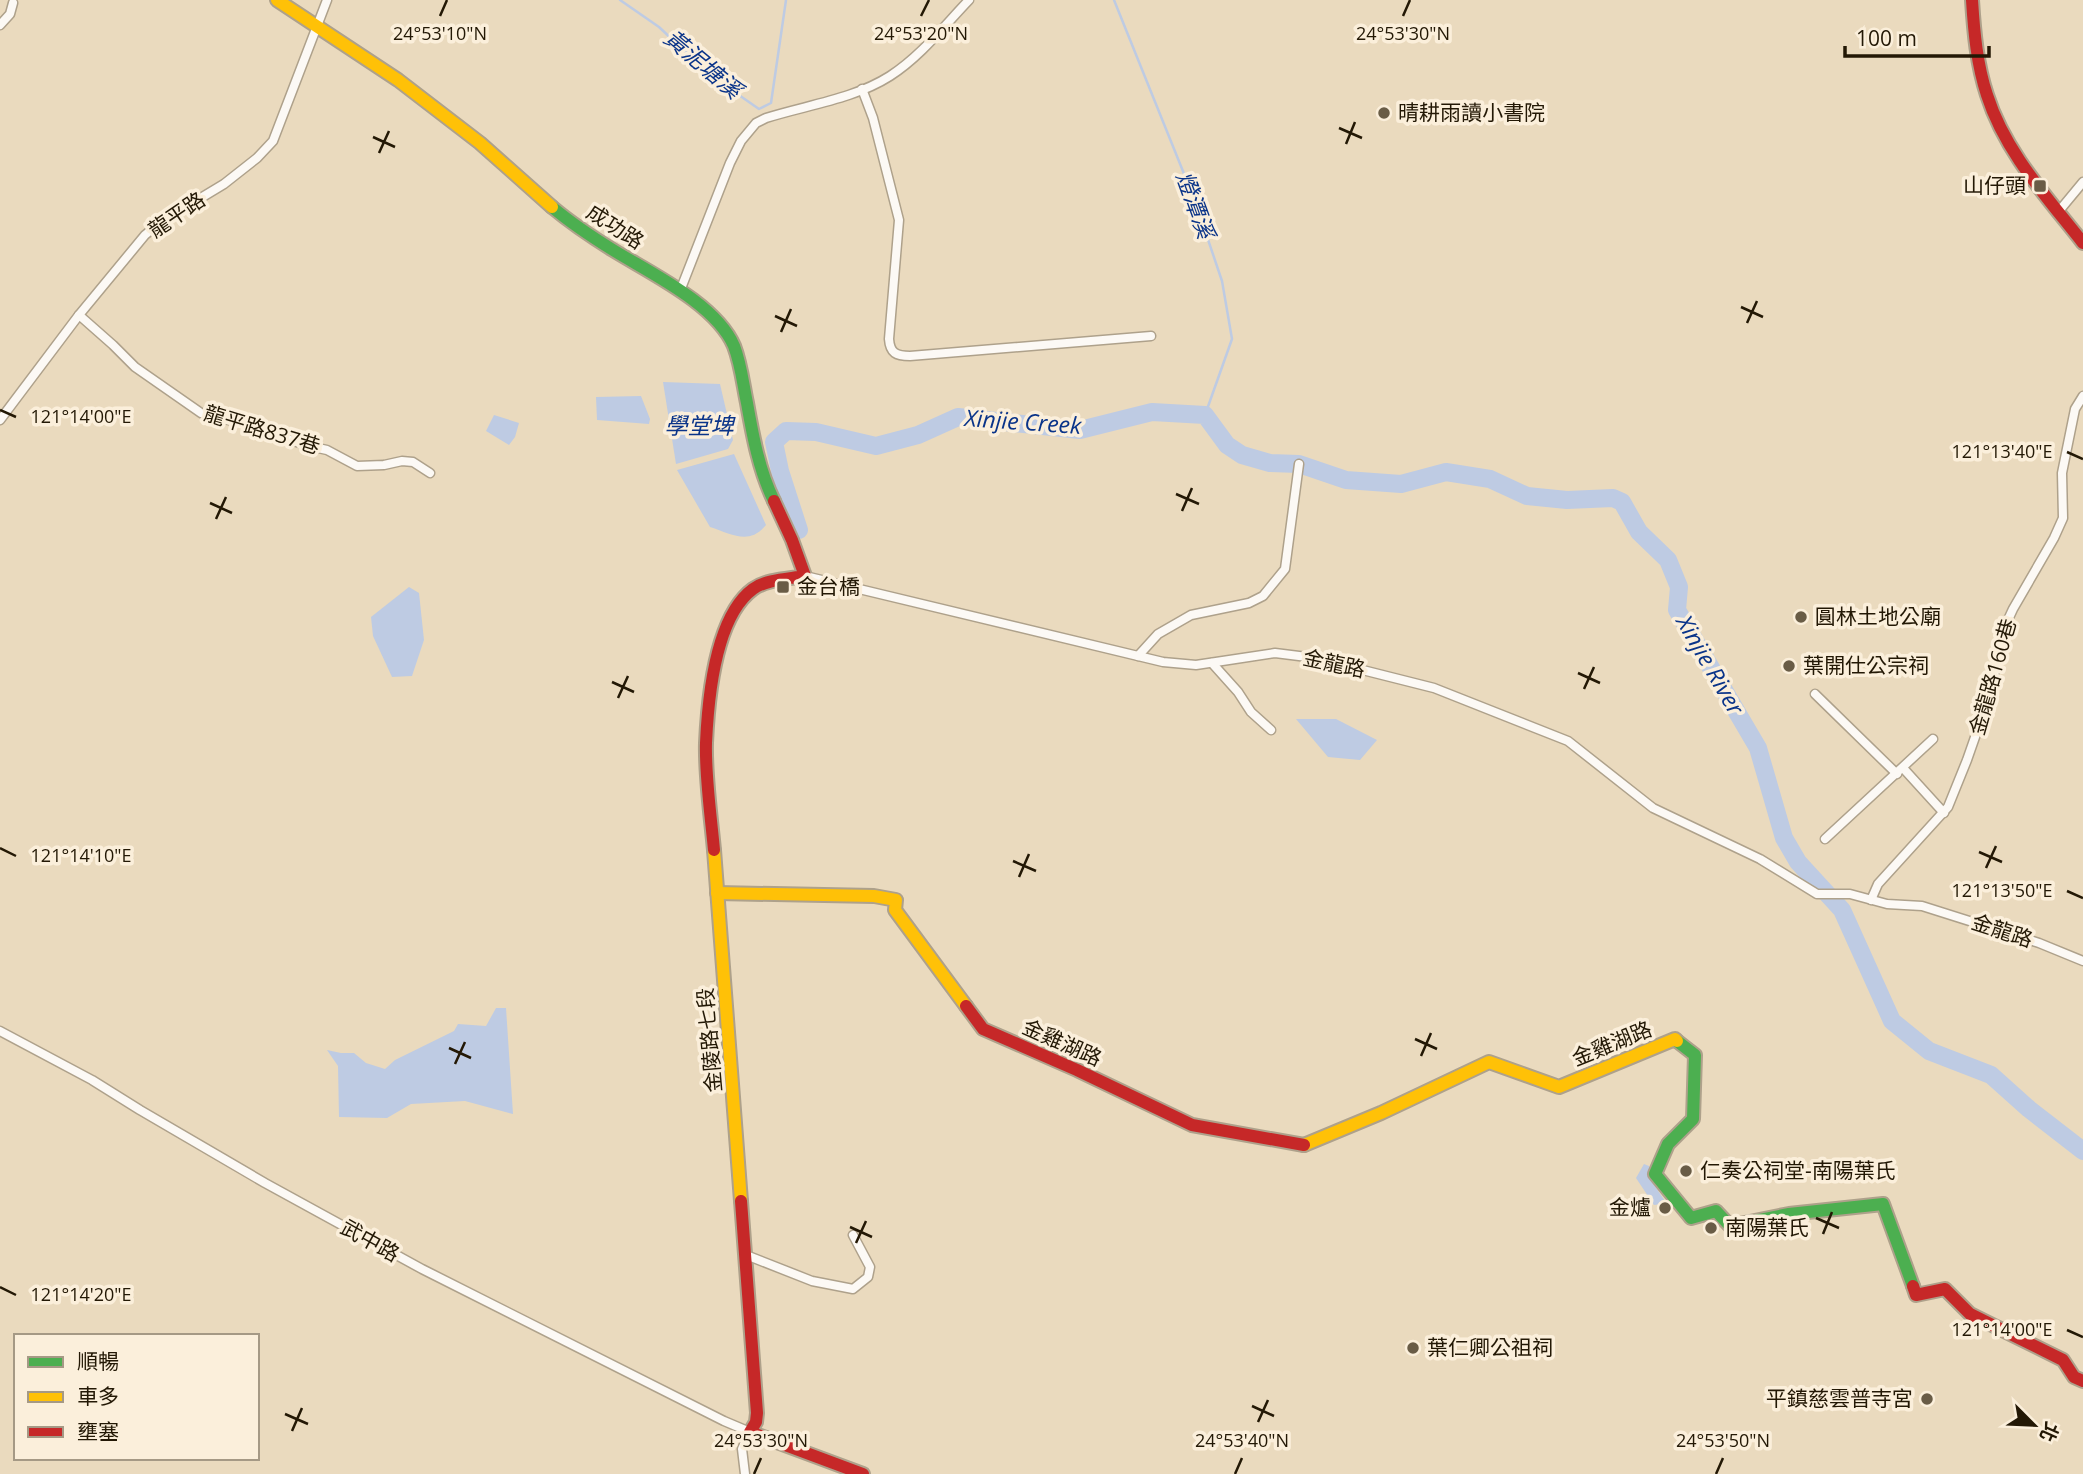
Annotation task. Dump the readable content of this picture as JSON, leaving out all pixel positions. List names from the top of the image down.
{
  "streets": {
    "street": [
      "龍平路",
      "成功路",
      "龍平路837巷",
      "金龍路",
      "金龍路160巷",
      "金陵路七段",
      "金雞湖路",
      "武中路"
    ]
  },
  "crossings": [
    ["龍平路", "成功路"],
    ["龍平路", "龍平路837巷"],
    ["成功路", "金龍路"],
    ["成功路", "金陵路七段"],
    ["金龍路", "金龍路160巷"],
    ["金龍路", "金陵路七段"],
    ["金陵路七段", "金雞湖路"],
    ["金陵路七段", "武中路"]
  ],
  "water": [
    "黃泥塘溪",
    "燈潭溪",
    "Xinjie Creek",
    "學堂埤",
    "Xinjie River"
  ],
  "places": {
    "other": [
      "晴耕雨讀小書院",
      "圓林土地公廟",
      "葉開仕公宗祠",
      "仁奏公祠堂-南陽葉氏",
      "金爐",
      "南陽葉氏",
      "葉仁卿公祖祠",
      "平鎮慈雲普寺宮"
    ],
    "transit": ["山仔頭", "金台橋"]
  },
  "legend": ["順暢", "車多", "壅塞"],
  "scale_bar": "100 m",
  "north": "bottom right",
  "coordinates": [
    "24°53'10\"N",
    "24°53'20\"N",
    "24°53'30\"N",
    "121°14'00\"E",
    "121°13'40\"E",
    "121°14'10\"E",
    "121°13'50\"E",
    "121°14'20\"E",
    "24°53'40\"N",
    "24°53'50\"N"
  ]
}
